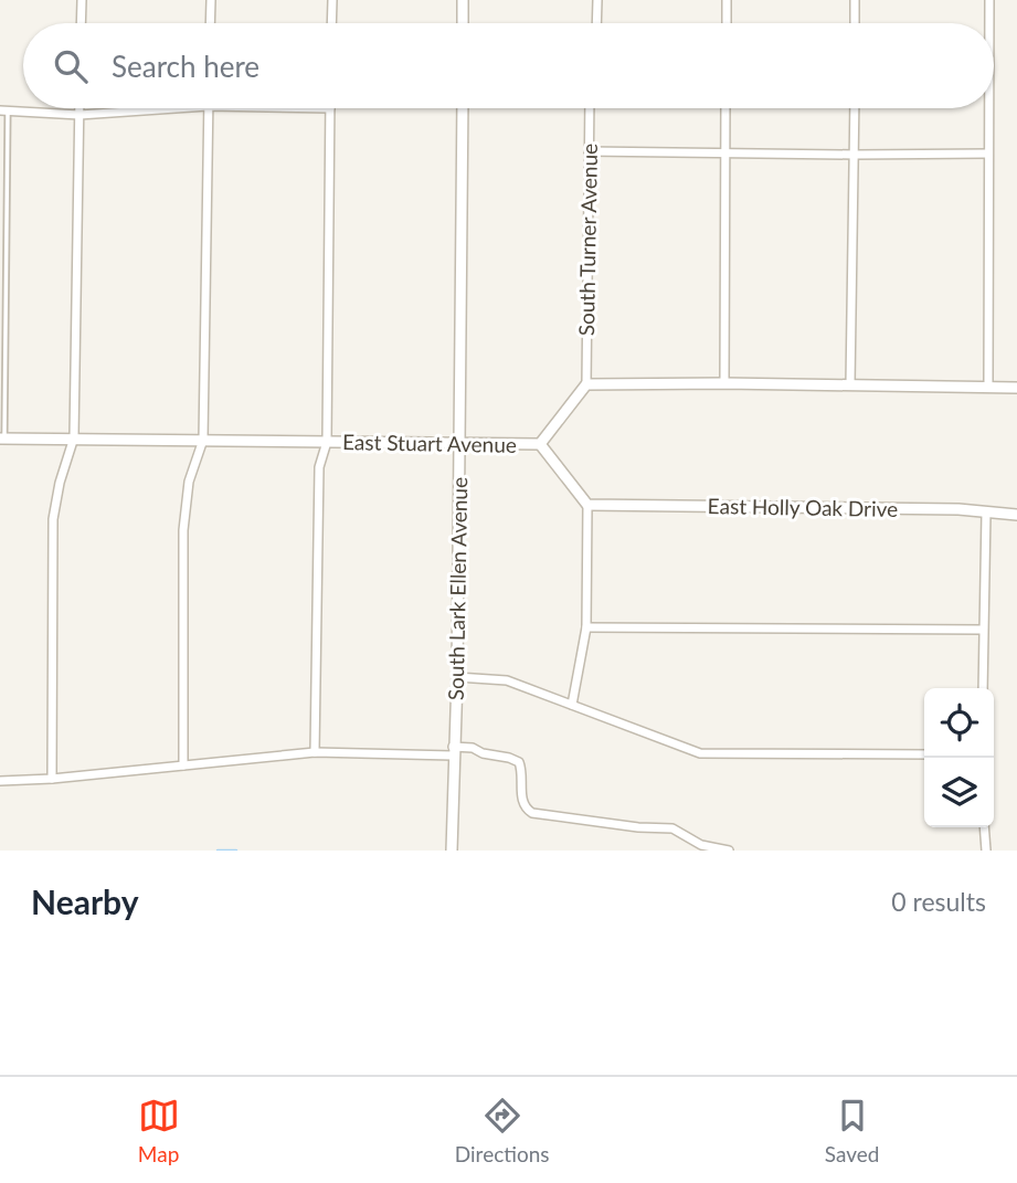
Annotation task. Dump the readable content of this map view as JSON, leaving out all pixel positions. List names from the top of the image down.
{
  "streets": {
    "street": [
      "South Turner Avenue",
      "East Stuart Avenue",
      "East Holly Oak Drive",
      "South Lark Ellen Avenue"
    ]
  },
  "crossings": [
    ["South Turner Avenue", "East Stuart Avenue"],
    ["East Stuart Avenue", "South Lark Ellen Avenue"]
  ],
  "page": {
    "search": "Search here",
    "heading": ["Nearby", "0 results"],
    "nav": ["Map", "Directions", "Saved"]
  }
}
